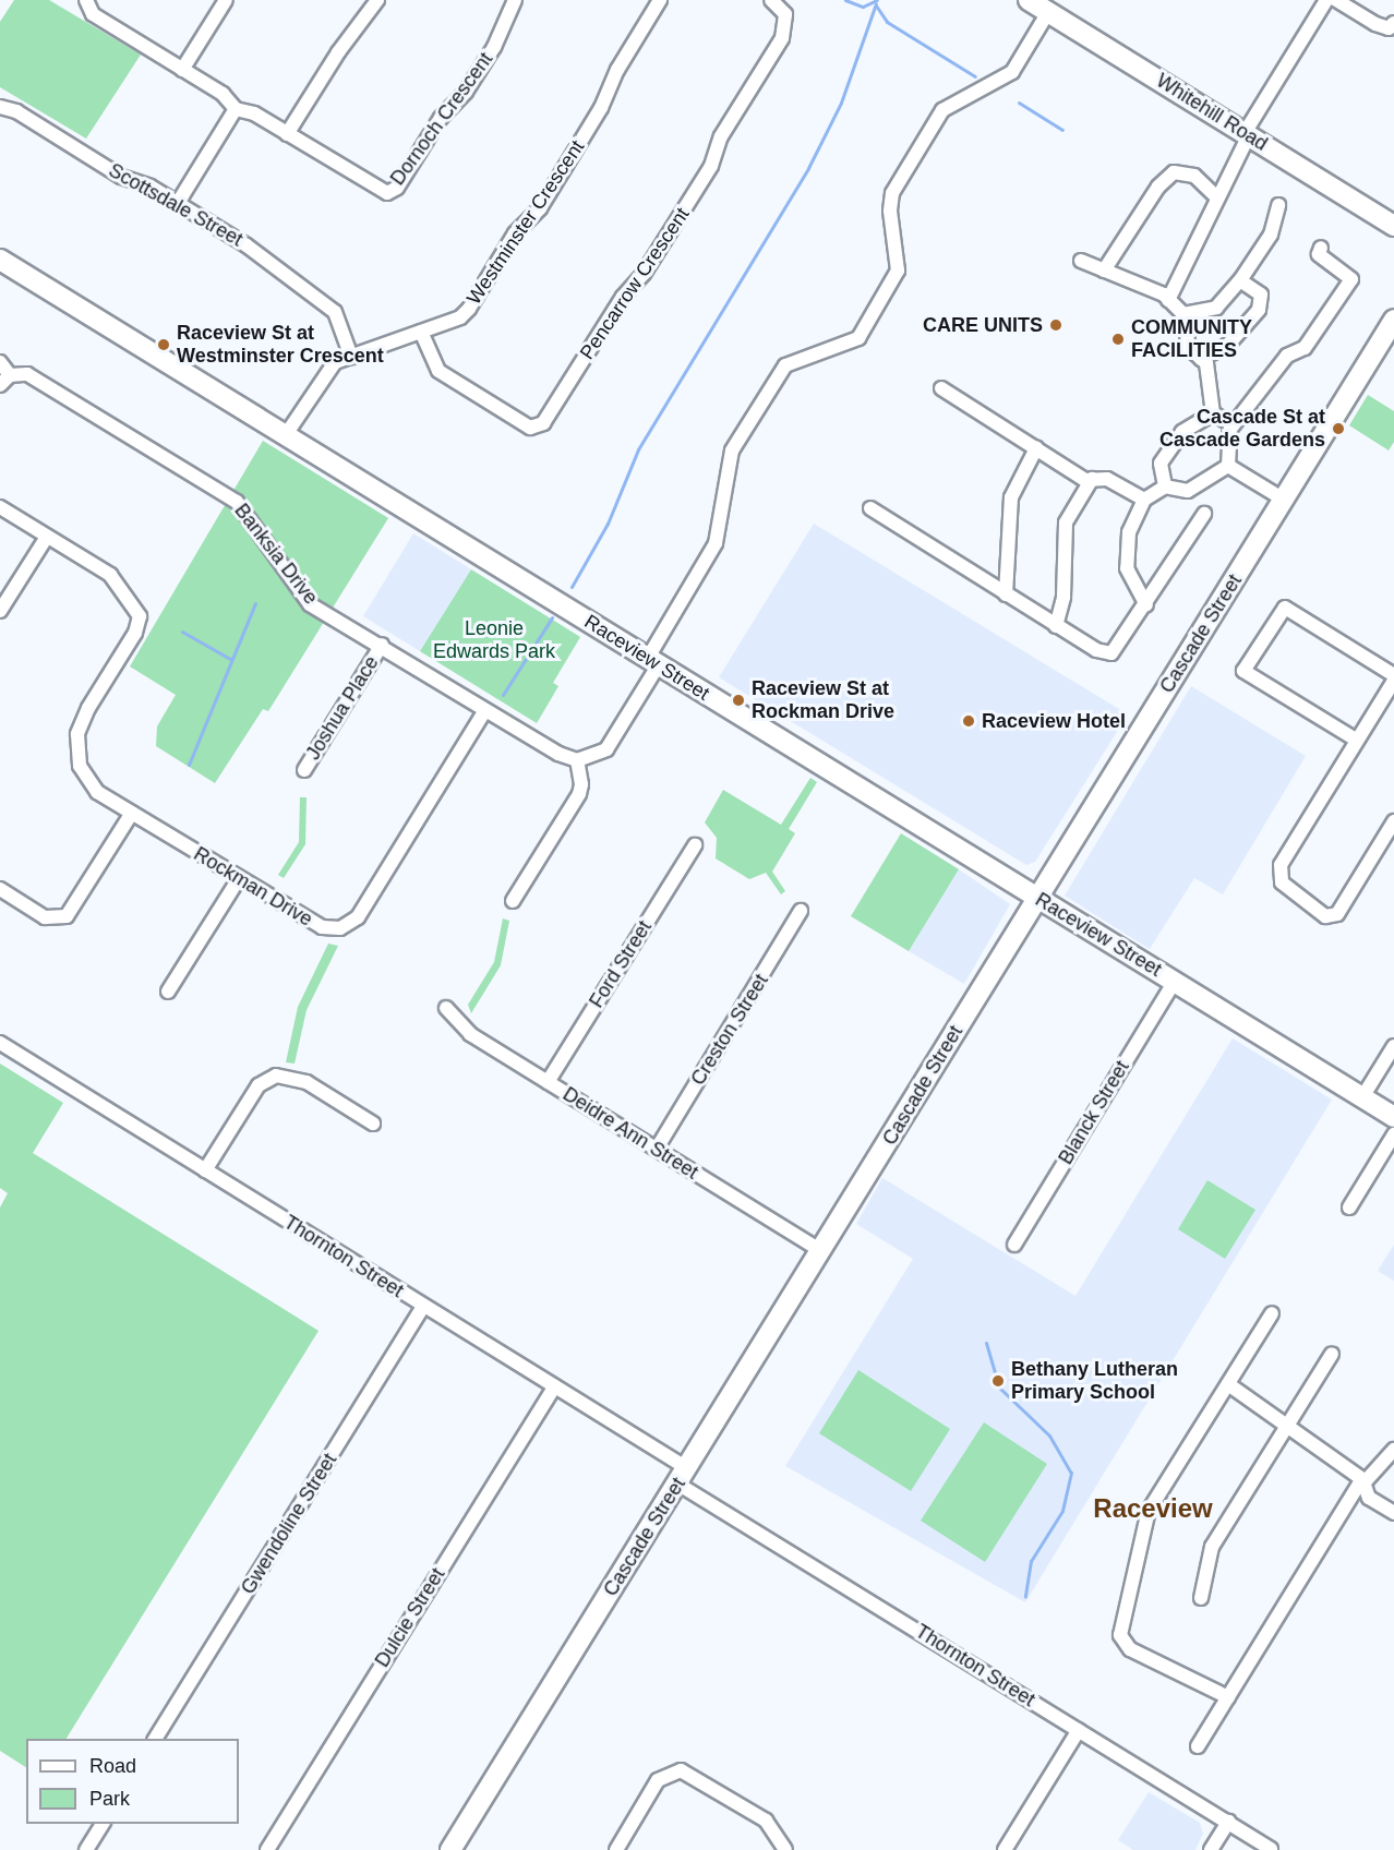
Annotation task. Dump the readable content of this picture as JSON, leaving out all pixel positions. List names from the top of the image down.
{
  "streets": {
    "street": [
      "Whitehill Road",
      "Dornoch Crescent",
      "Scottsdale Street",
      "Westminster Crescent",
      "Pencarrow Crescent",
      "Banksia Drive",
      "Cascade Street",
      "Raceview Street",
      "Joshua Place",
      "Rockman Drive",
      "Ford Street",
      "Creston Street",
      "Blanck Street",
      "Deidre Ann Street",
      "Thornton Street",
      "Gwendoline Street",
      "Dulcie Street"
    ]
  },
  "crossings": [
    ["Scottsdale Street", "Westminster Crescent"],
    ["Westminster Crescent", "Pencarrow Crescent"],
    ["Westminster Crescent", "Raceview Street"],
    ["Banksia Drive", "Joshua Place"],
    ["Banksia Drive", "Rockman Drive"],
    ["Cascade Street", "Raceview Street"],
    ["Cascade Street", "Deidre Ann Street"],
    ["Cascade Street", "Thornton Street"],
    ["Raceview Street", "Blanck Street"],
    ["Ford Street", "Deidre Ann Street"],
    ["Creston Street", "Deidre Ann Street"],
    ["Thornton Street", "Gwendoline Street"],
    ["Thornton Street", "Dulcie Street"]
  ],
  "districts": ["Raceview"],
  "parks": ["Leonie Edwards Park"],
  "places": [
    "CARE UNITS",
    "COMMUNITY FACILITIES",
    "Raceview St at Westminster Crescent",
    "Cascade St at Cascade Gardens",
    "Raceview St at Rockman Drive",
    "Raceview Hotel",
    "Bethany Lutheran Primary School"
  ],
  "legend": ["Road", "Park"]
}
